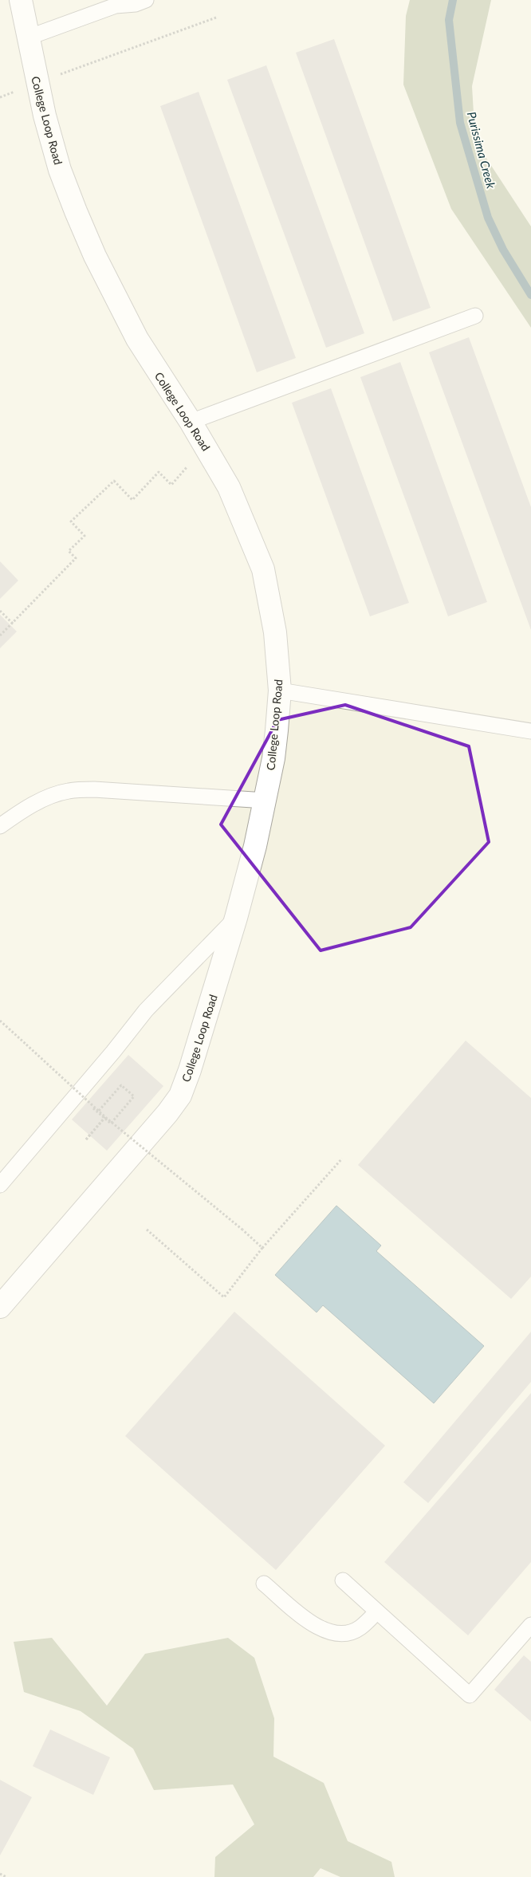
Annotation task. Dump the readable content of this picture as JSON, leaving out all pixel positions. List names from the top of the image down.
{
  "streets": {
    "street": ["College Loop Road"]
  },
  "water": ["Purissima Creek"]
}
